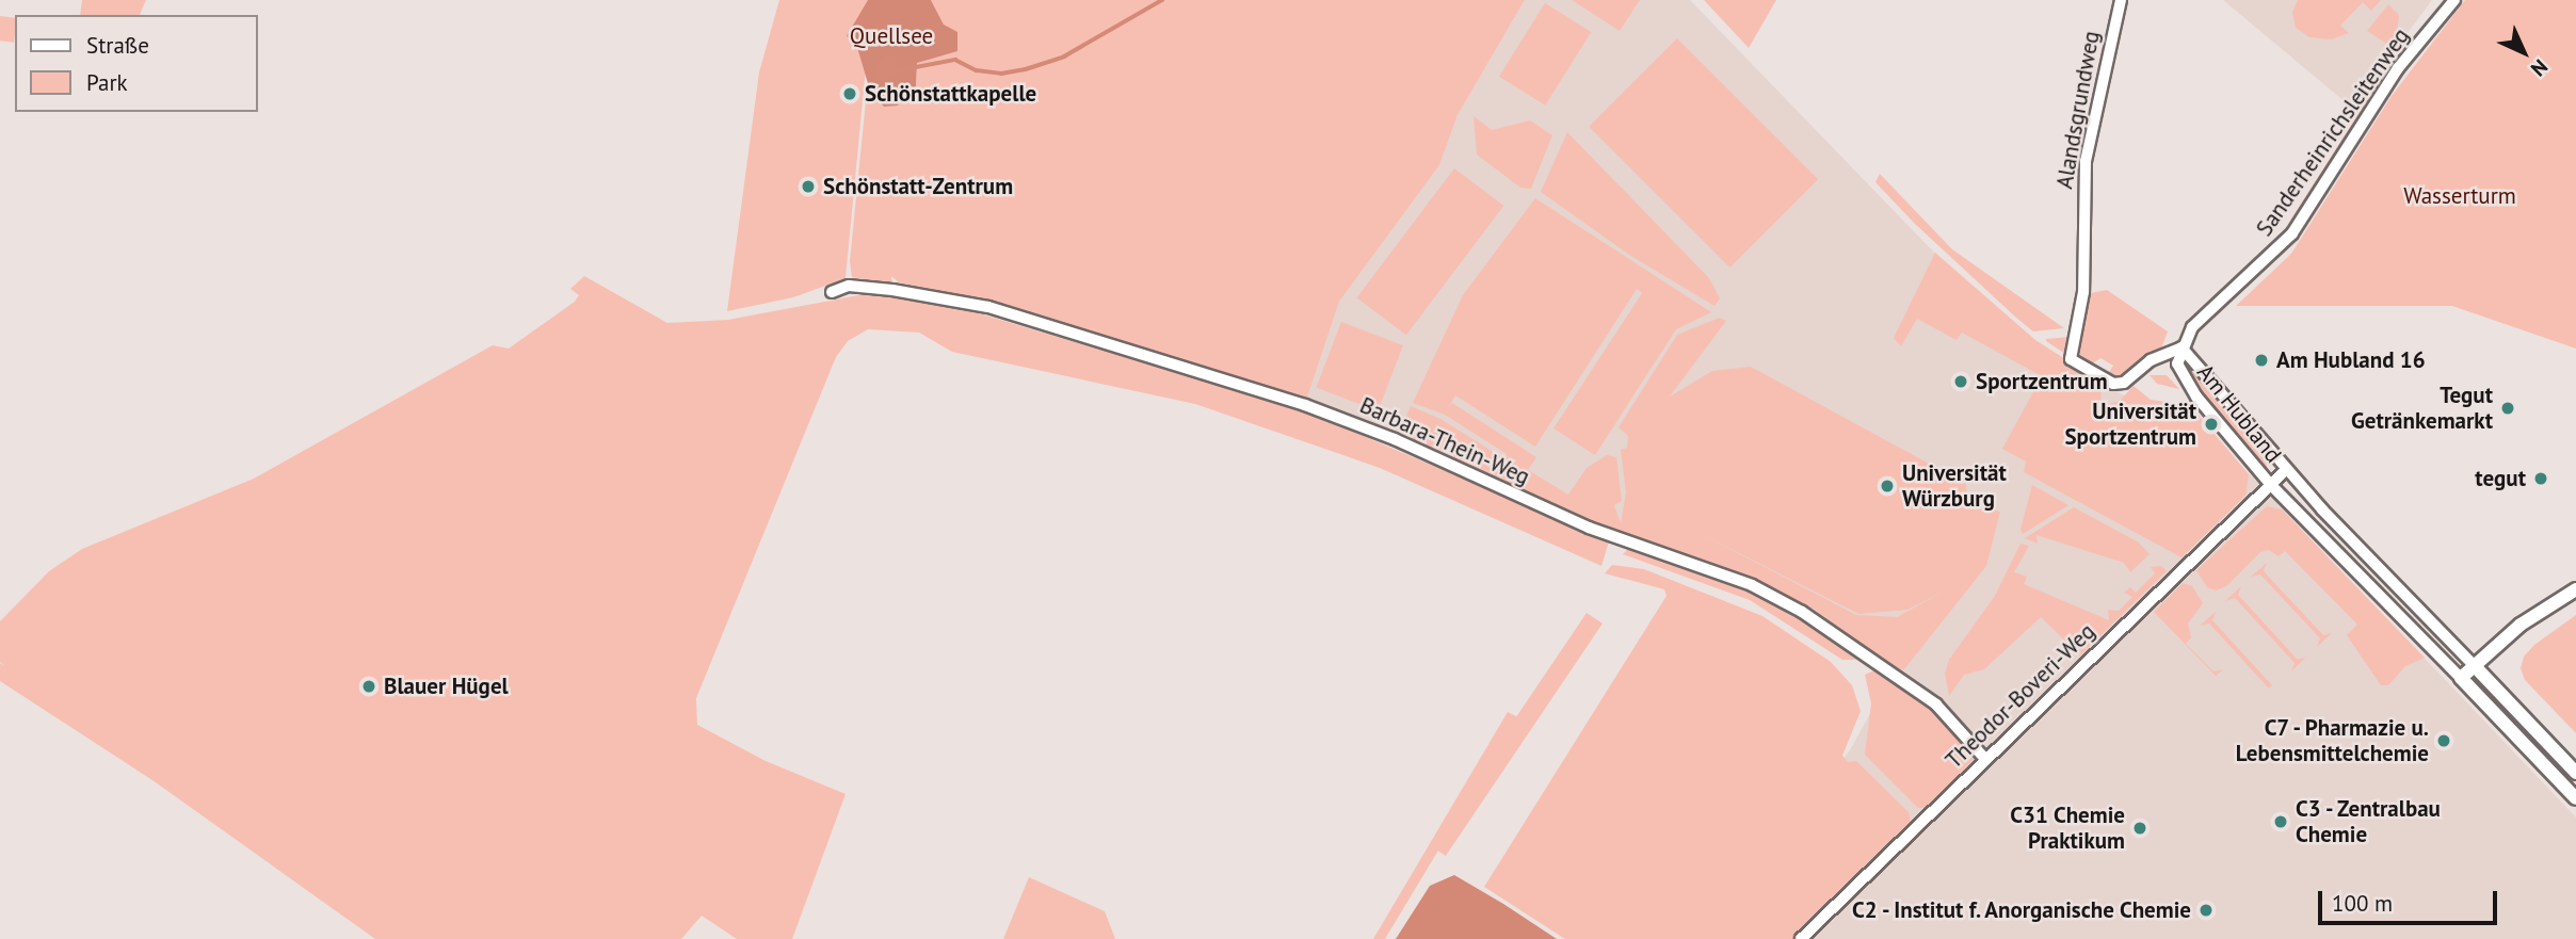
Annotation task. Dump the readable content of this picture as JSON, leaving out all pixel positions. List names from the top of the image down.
{
  "streets": {
    "street": [
      "Alandsgrundweg",
      "Sanderheinrichsleitenweg",
      "Am Hubland",
      "Barbara-Thein-Weg",
      "Theodor-Boveri-Weg"
    ]
  },
  "crossings": [
    ["Alandsgrundweg", "Sanderheinrichsleitenweg"],
    ["Alandsgrundweg", "Am Hubland"],
    ["Sanderheinrichsleitenweg", "Am Hubland"],
    ["Am Hubland", "Theodor-Boveri-Weg"],
    ["Barbara-Thein-Weg", "Theodor-Boveri-Weg"]
  ],
  "parks": ["Quellsee", "Wasserturm"],
  "places": [
    "Schönstattkapelle",
    "Schönstatt-Zentrum",
    "Am Hubland 16",
    "Sportzentrum",
    "Tegut Getränkemarkt",
    "Universität Sportzentrum",
    "tegut",
    "Universität Würzburg",
    "Blauer Hügel",
    "C7 - Pharmazie u. Lebensmittelchemie",
    "C3 - Zentralbau Chemie",
    "C31 Chemie Praktikum",
    "C2 - Institut f. Anorganische Chemie"
  ],
  "legend": ["Straße", "Park"],
  "scale_bar": "100 m",
  "north": "bottom right"
}
